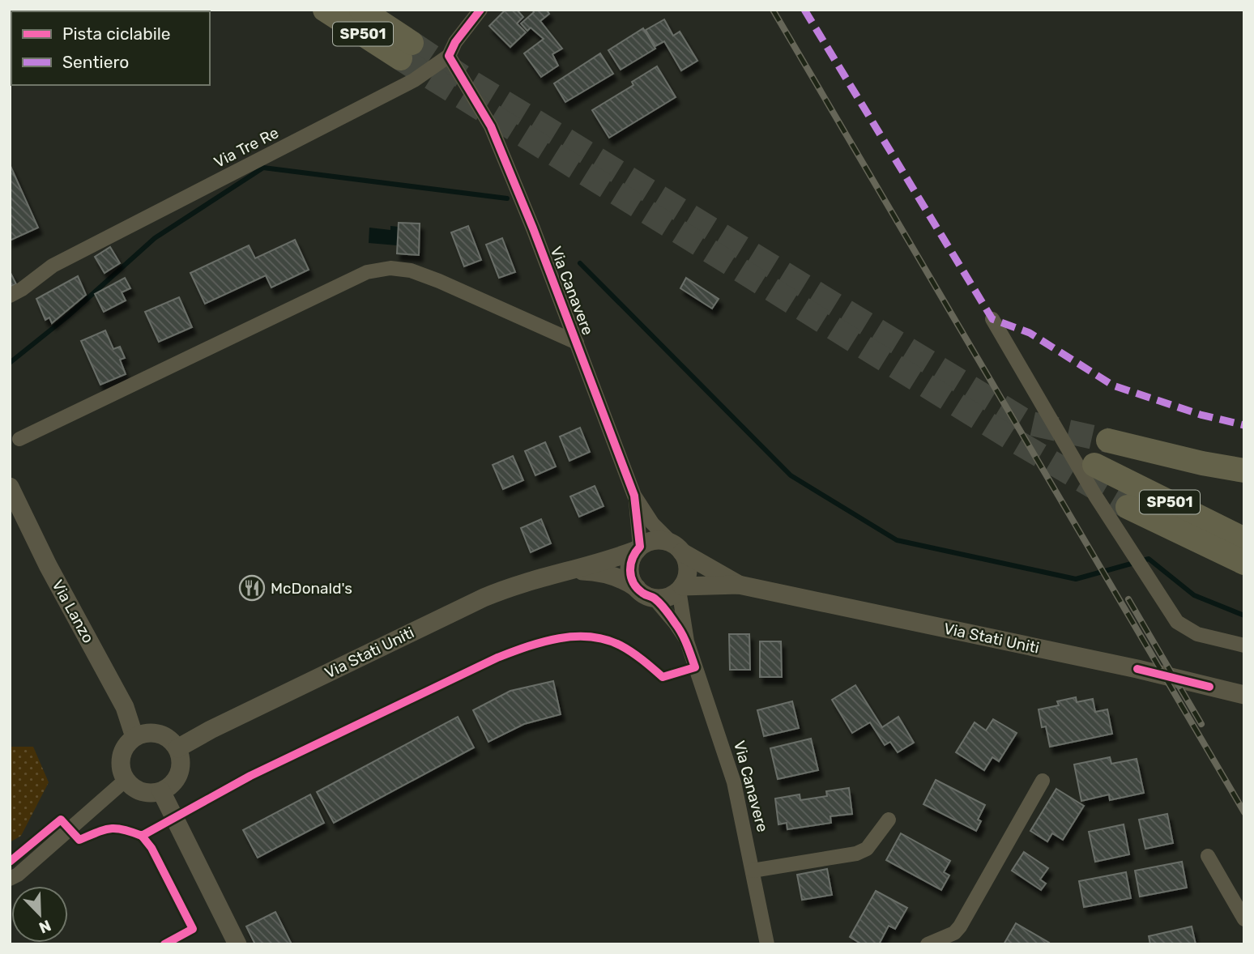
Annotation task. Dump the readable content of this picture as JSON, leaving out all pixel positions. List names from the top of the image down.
{
  "streets": {
    "highway": ["SP501"],
    "street": [
      "Via Tre Re",
      "Via Canavere",
      "Via Lanzo",
      "Via Stati Uniti"
    ]
  },
  "crossings": [
    ["Via Tre Re", "Via Canavere"],
    ["Via Canavere", "Via Stati Uniti"],
    ["Via Lanzo", "Via Stati Uniti"]
  ],
  "places": {
    "restaurant": ["McDonald's"]
  },
  "legend": ["Pista ciclabile", "Sentiero"],
  "north": "bottom right"
}
